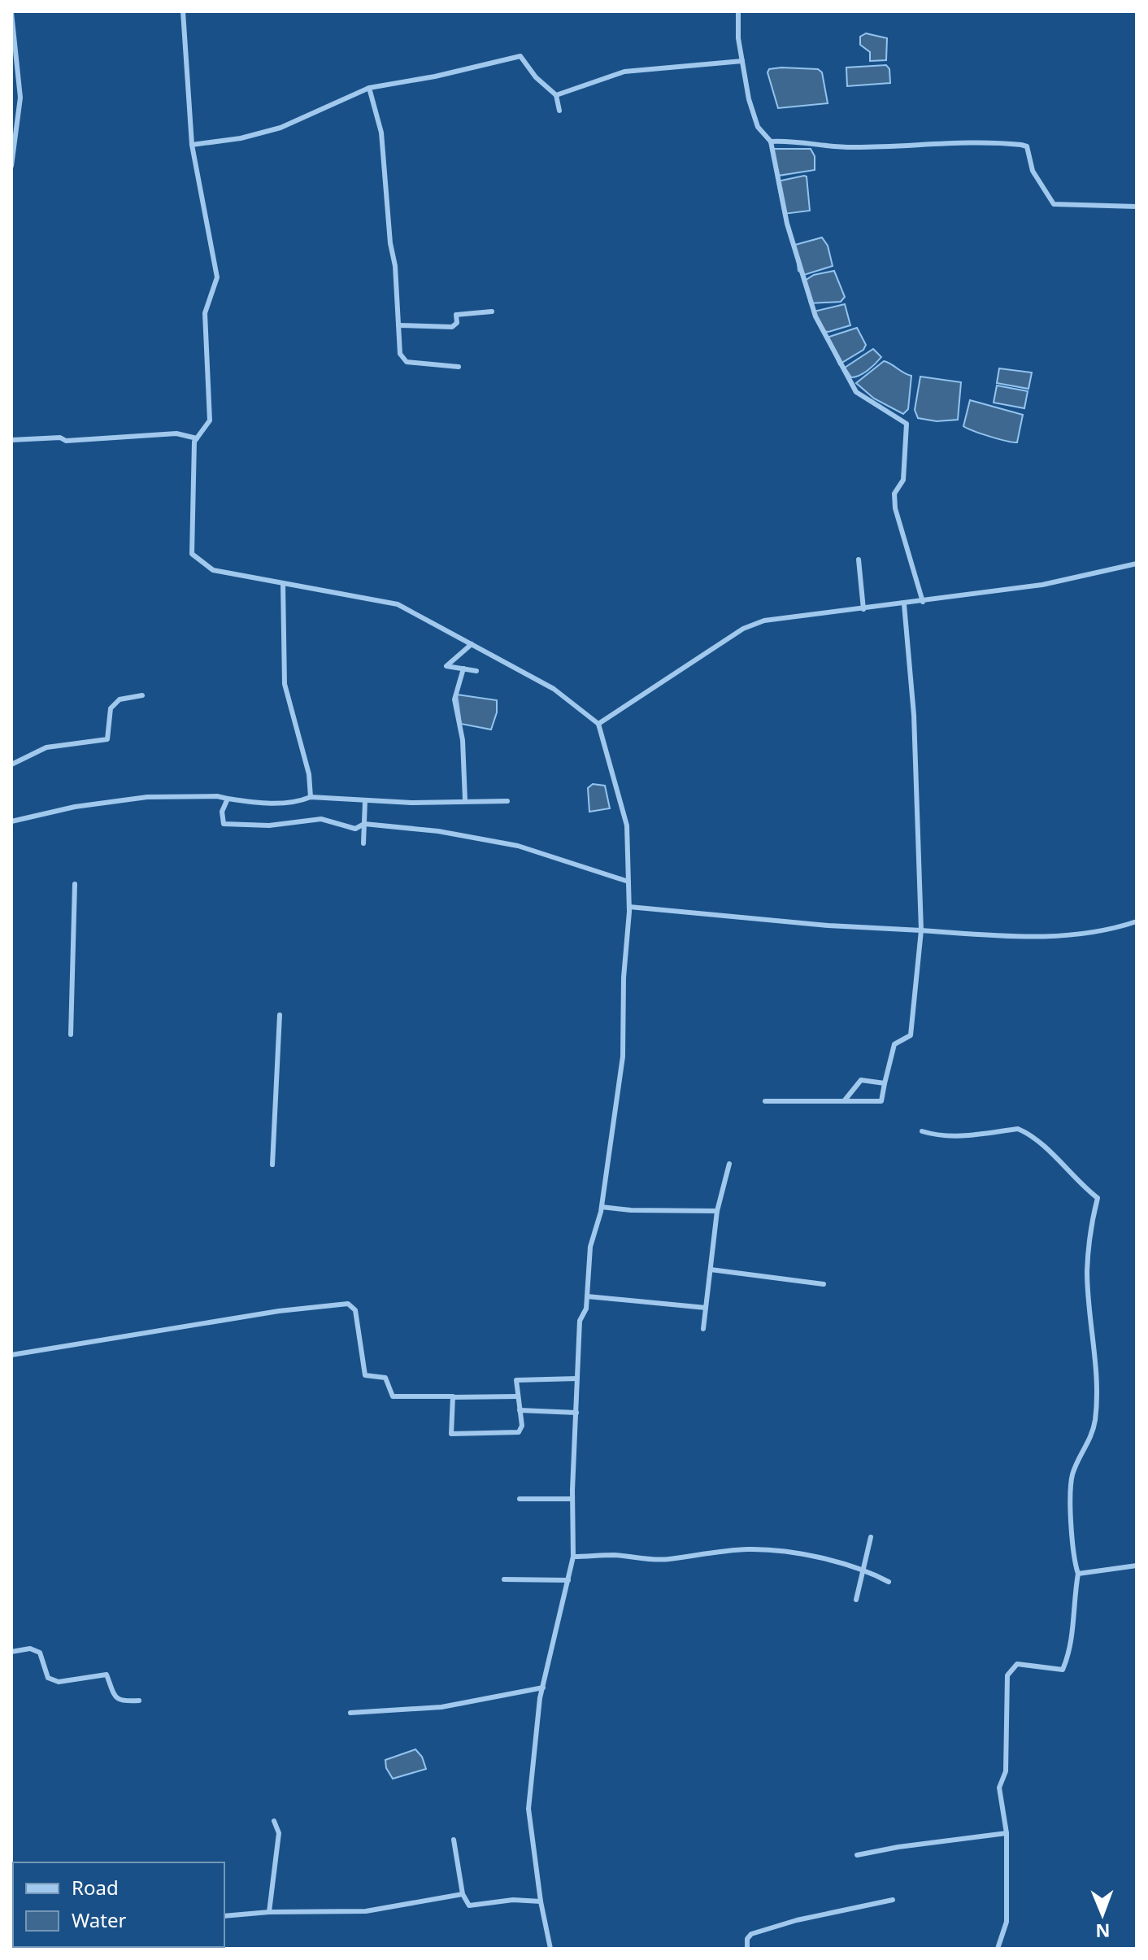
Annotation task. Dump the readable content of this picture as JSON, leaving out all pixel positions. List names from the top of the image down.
{
  "legend": ["Road", "Water"],
  "north": "bottom"
}
